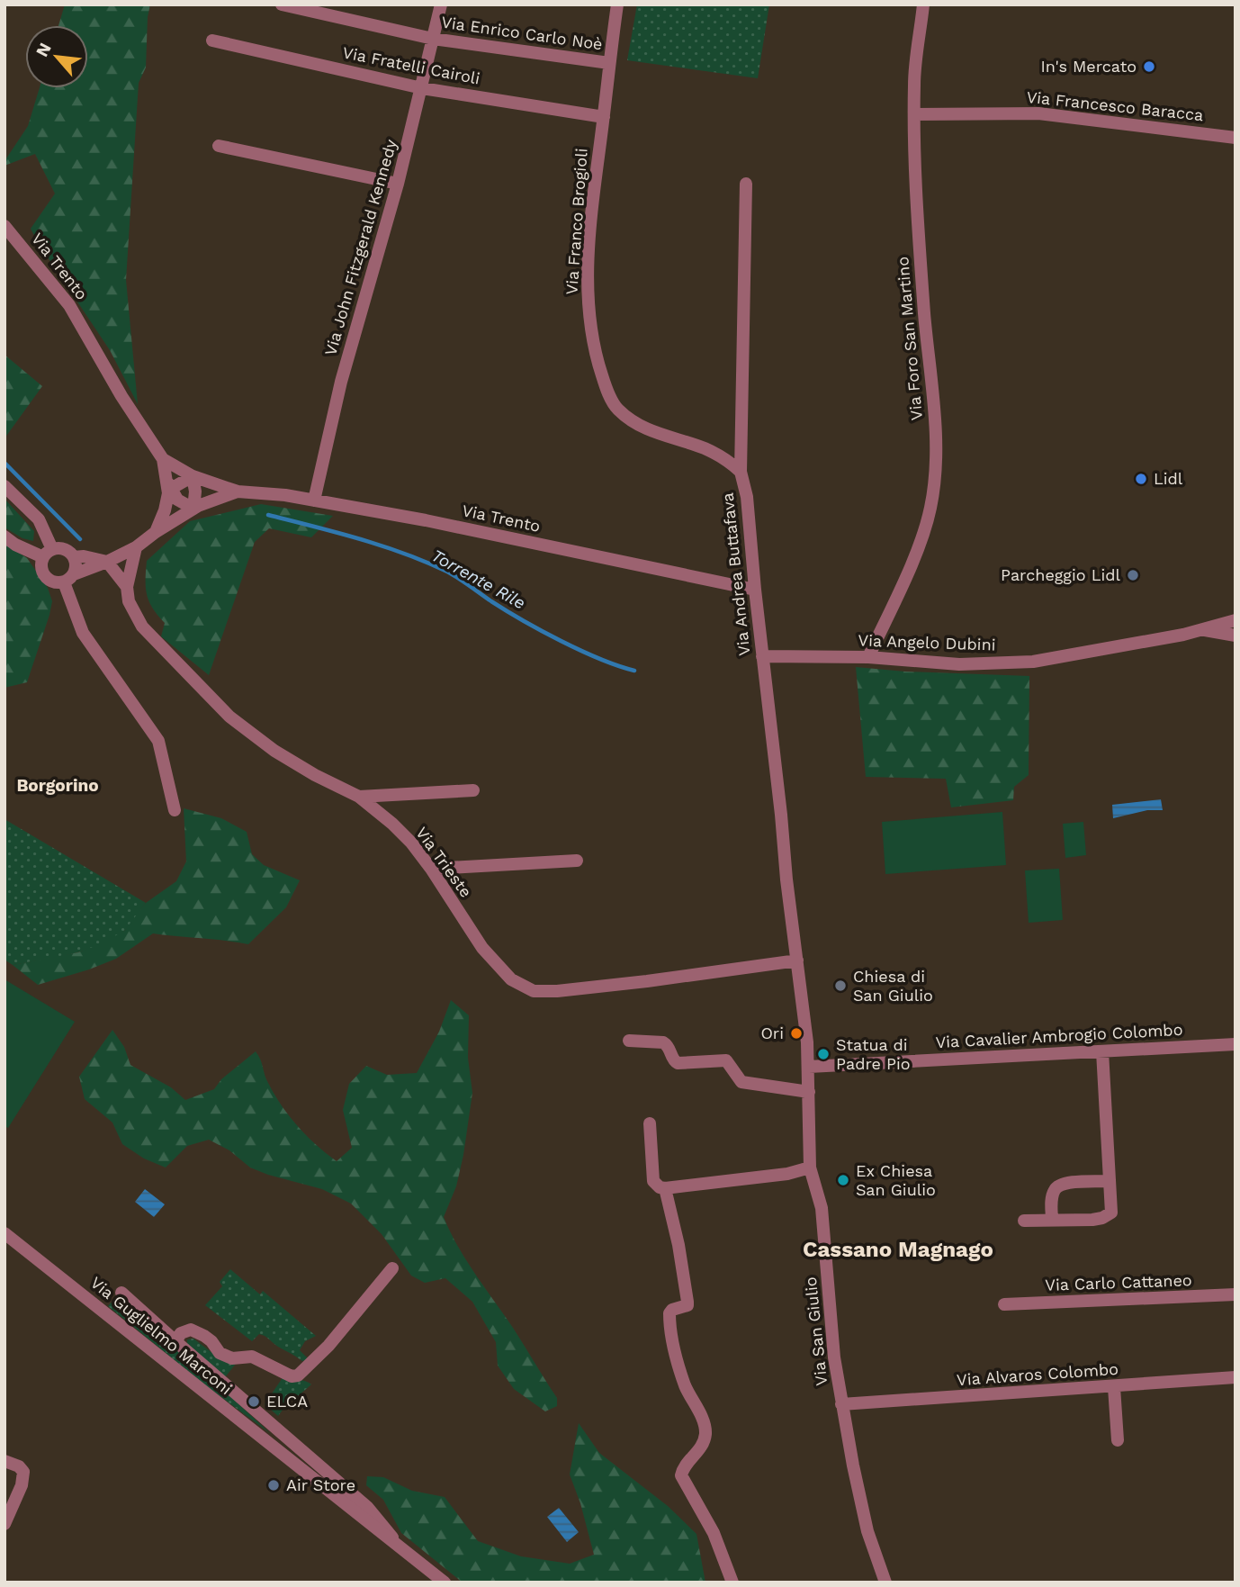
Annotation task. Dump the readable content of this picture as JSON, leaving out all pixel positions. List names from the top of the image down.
{
  "streets": {
    "street": [
      "Via Enrico Carlo Noè",
      "Via Fratelli Cairoli",
      "Via Francesco Baracca",
      "Via Franco Brogioli",
      "Via John Fitzgerald Kennedy",
      "Via Trento",
      "Via Foro San Martino",
      "Via Andrea Buttafava",
      "Via Angelo Dubini",
      "Via Trieste",
      "Via Cavalier Ambrogio Colombo",
      "Via Carlo Cattaneo",
      "Via San Giulio",
      "Via Guglielmo Marconi",
      "Via Alvaros Colombo"
    ]
  },
  "crossings": [
    ["Via Enrico Carlo Noè", "Via Franco Brogioli"],
    ["Via Enrico Carlo Noè", "Via John Fitzgerald Kennedy"],
    ["Via Fratelli Cairoli", "Via Franco Brogioli"],
    ["Via Fratelli Cairoli", "Via John Fitzgerald Kennedy"],
    ["Via Francesco Baracca", "Via Foro San Martino"],
    ["Via Franco Brogioli", "Via Andrea Buttafava"],
    ["Via John Fitzgerald Kennedy", "Via Trento"],
    ["Via Trento", "Via Andrea Buttafava"],
    ["Via Trento", "Via Trieste"],
    ["Via Foro San Martino", "Via Angelo Dubini"],
    ["Via Andrea Buttafava", "Via Angelo Dubini"],
    ["Via Andrea Buttafava", "Via Trieste"],
    ["Via Andrea Buttafava", "Via San Giulio"],
    ["Via Trieste", "Via San Giulio"],
    ["Via Cavalier Ambrogio Colombo", "Via San Giulio"],
    ["Via San Giulio", "Via Alvaros Colombo"]
  ],
  "districts": ["Borgorino", "Cassano Magnago"],
  "water": ["Torrente Rile"],
  "places": [
    "In's Mercato",
    "Lidl",
    "Parcheggio Lidl",
    "Chiesa di San Giulio",
    "Ori",
    "Statua di Padre Pio",
    "Ex Chiesa San Giulio",
    "ELCA",
    "Air Store"
  ],
  "north": "top left"
}
